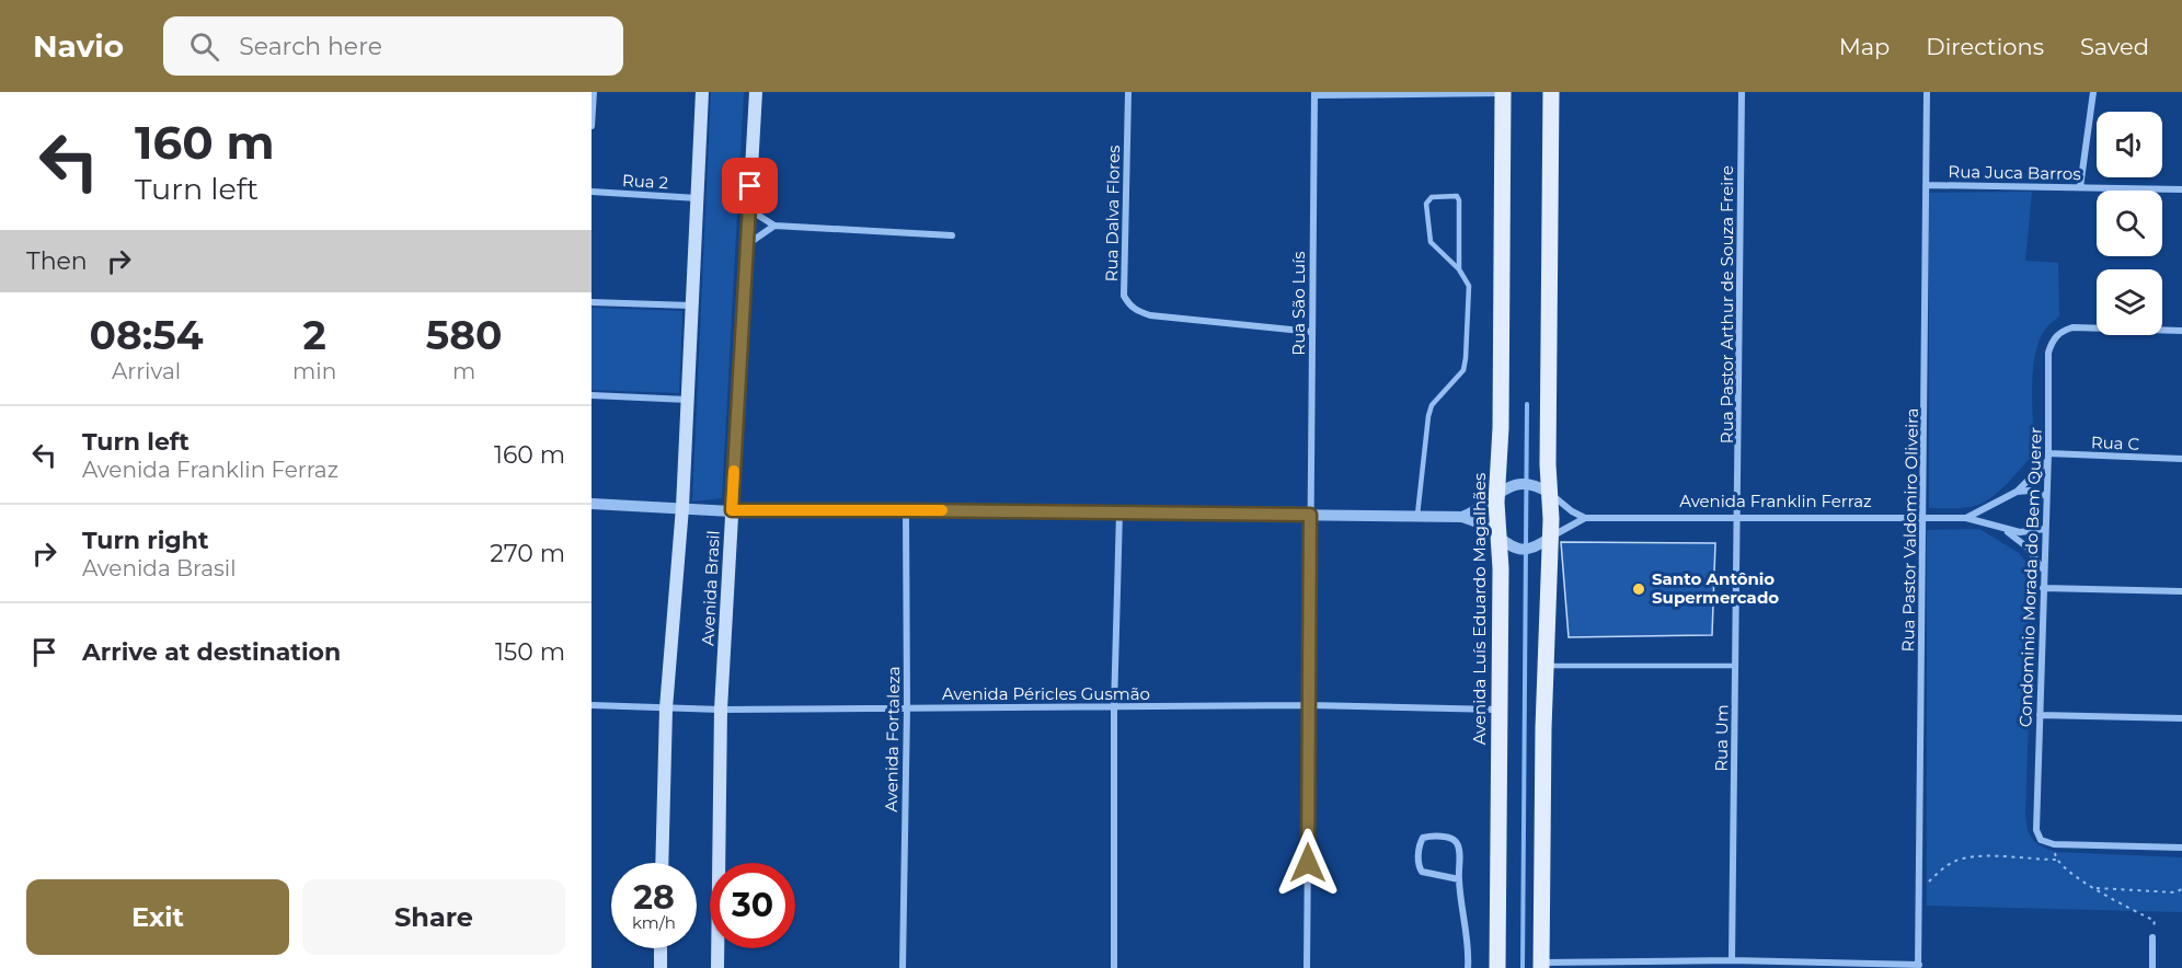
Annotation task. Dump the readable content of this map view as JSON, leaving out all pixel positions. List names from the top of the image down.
{
  "streets": {
    "main road": ["Avenida Brasil", "Avenida Luís Eduardo Magalhães"],
    "street": [
      "Rua Juca Barros",
      "Rua 2",
      "Rua Dalva Flores",
      "Rua São Luís",
      "Rua Pastor Arthur de Souza Freire",
      "Rua C",
      "Avenida Franklin Ferraz",
      "Rua Pastor Valdomiro Oliveira",
      "Condominio Morada do Bem Querer",
      "Avenida Péricles Gusmão",
      "Rua Um",
      "Avenida Fortaleza"
    ]
  },
  "crossings": [
    ["Rua Juca Barros", "Rua Pastor Valdomiro Oliveira"],
    ["Rua 2", "Avenida Brasil"],
    ["Rua Dalva Flores", "Rua São Luís"],
    ["Rua São Luís", "Avenida Péricles Gusmão"],
    ["Rua Pastor Arthur de Souza Freire", "Avenida Franklin Ferraz"],
    ["Rua Pastor Arthur de Souza Freire", "Rua Um"],
    ["Rua C", "Avenida Franklin Ferraz"],
    ["Rua C", "Condominio Morada do Bem Querer"],
    ["Avenida Franklin Ferraz", "Rua Pastor Valdomiro Oliveira"],
    ["Avenida Franklin Ferraz", "Condominio Morada do Bem Querer"],
    ["Avenida Franklin Ferraz", "Rua Um"],
    ["Avenida Brasil", "Avenida Péricles Gusmão"],
    ["Avenida Luís Eduardo Magalhães", "Avenida Péricles Gusmão"],
    ["Avenida Péricles Gusmão", "Avenida Fortaleza"]
  ],
  "places": ["Santo Antônio Supermercado"],
  "page": {
    "header": "Navio",
    "search": "Search here",
    "nav": ["Map", "Directions", "Saved"],
    "turn": ["160 m", "Turn left"],
    "then": "Then",
    "eta": [
      "08:54",
      "Arrival",
      "2",
      "min",
      "580",
      "m"
    ],
    "list": [
      {
        "name": "Turn left",
        "note": "Avenida Franklin Ferraz",
        "value": "160 m"
      },
      {
        "name": "Turn right",
        "note": "Avenida Brasil",
        "value": "270 m"
      },
      {
        "name": "Arrive at destination",
        "value": "150 m"
      }
    ],
    "speed": "28 km/h",
    "limit": "30",
    "buttons": ["Exit", "Share"]
  }
}
